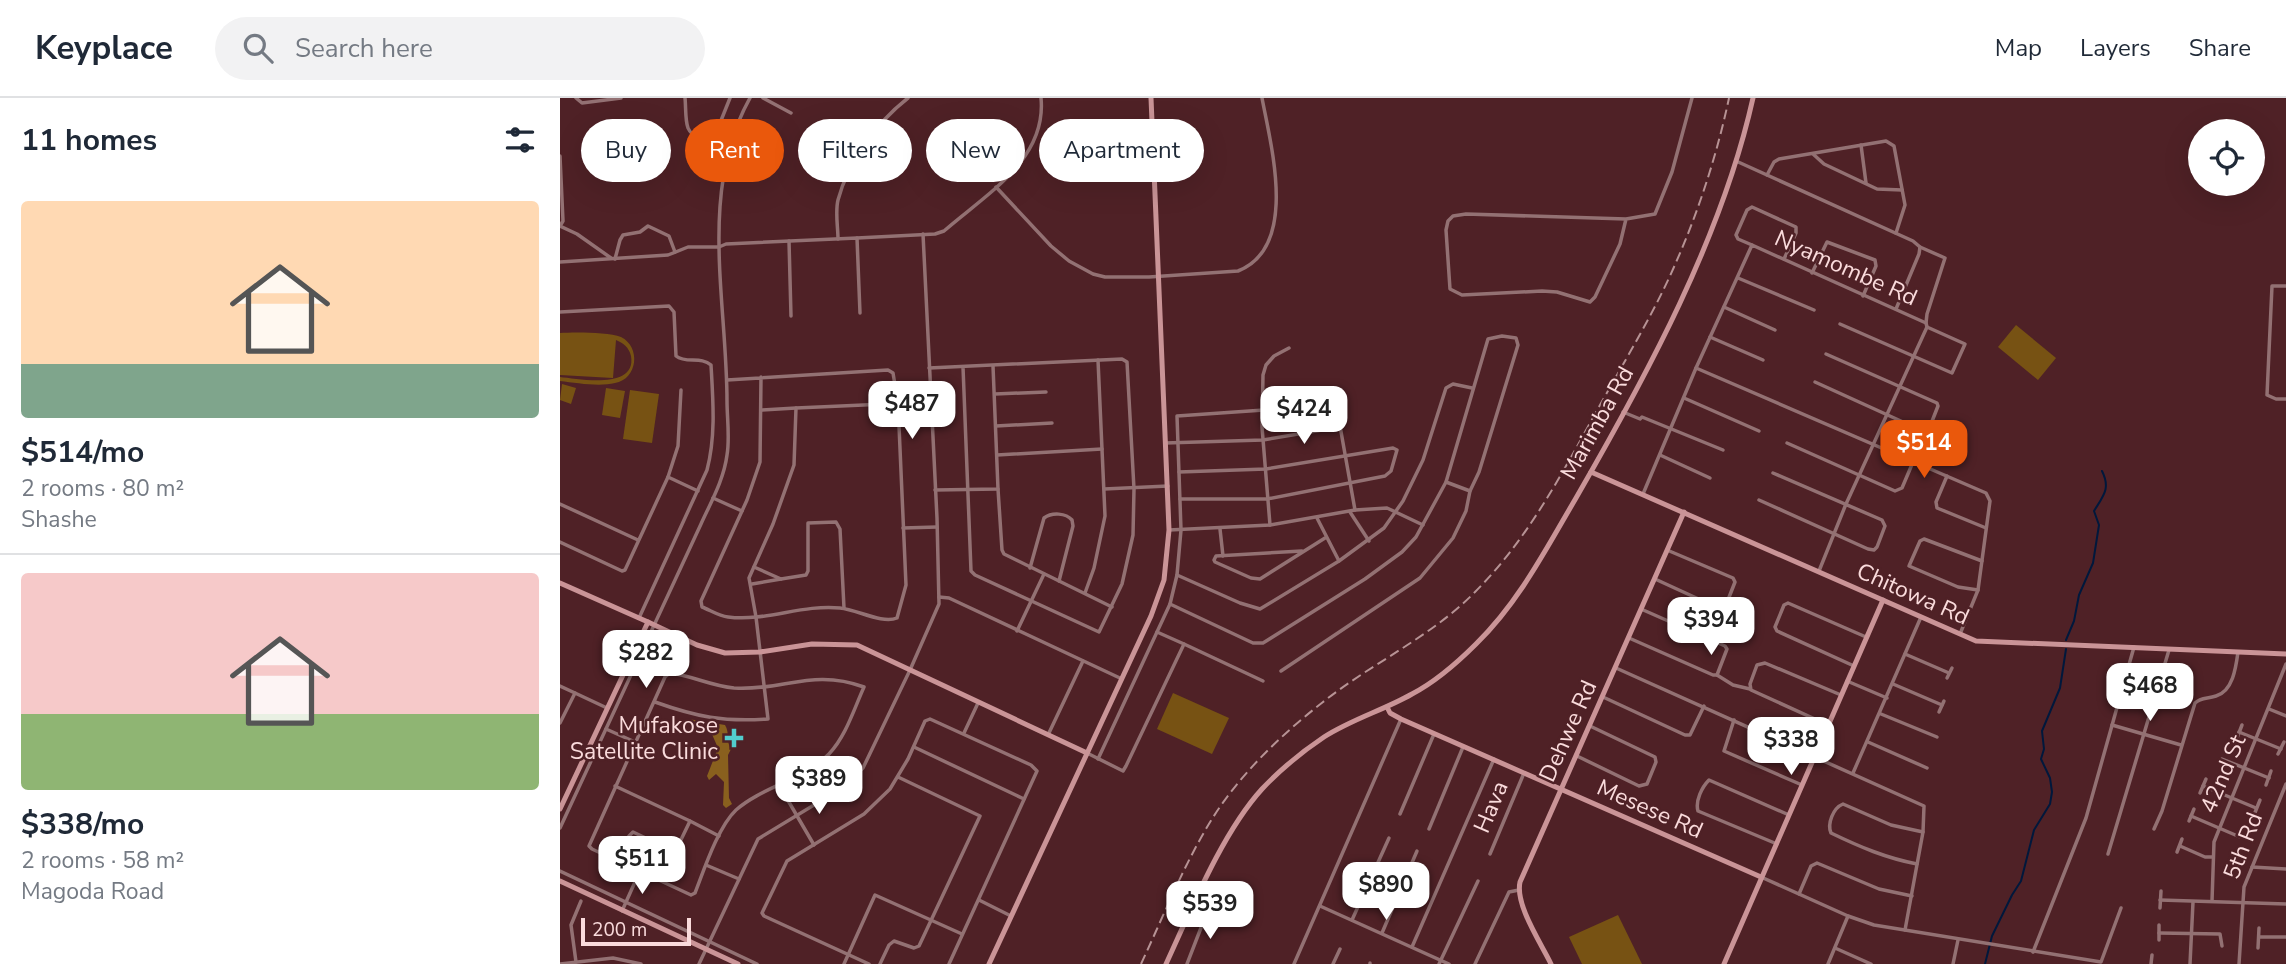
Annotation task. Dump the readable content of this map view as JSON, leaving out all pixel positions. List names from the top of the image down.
{
  "streets": {
    "street": [
      "Nyamombe Rd",
      "Marimba Rd",
      "Chitowa Rd",
      "Dehwe Rd",
      "42nd St",
      "Hava",
      "Mesese Rd",
      "5th Rd"
    ]
  },
  "crossings": [
    ["Nyamombe Rd", "Chitowa Rd"],
    ["Marimba Rd", "Chitowa Rd"],
    ["Marimba Rd", "Mesese Rd"],
    ["Chitowa Rd", "Dehwe Rd"],
    ["Dehwe Rd", "Mesese Rd"],
    ["Hava", "Mesese Rd"]
  ],
  "places": {
    "health": ["Mufakose Satellite Clinic"]
  },
  "scale_bar": "200 m",
  "page": {
    "header": "Keyplace",
    "search": "Search here",
    "nav": ["Map", "Layers", "Share"],
    "heading": "11 homes",
    "chip": [
      "Buy",
      "Rent",
      "Filters",
      "New",
      "Apartment"
    ],
    "list": [
      {
        "name": "$514/mo",
        "note": "2 rooms · 80 m² · Shashe"
      },
      {
        "name": "$338/mo",
        "note": "2 rooms · 58 m² · Magoda Road"
      }
    ],
    "price": [
      "$487",
      "$424",
      "$514",
      "$394",
      "$282",
      "$468",
      "$338",
      "$389",
      "$511",
      "$890",
      "$539"
    ],
    "scale": "200 m"
  }
}
